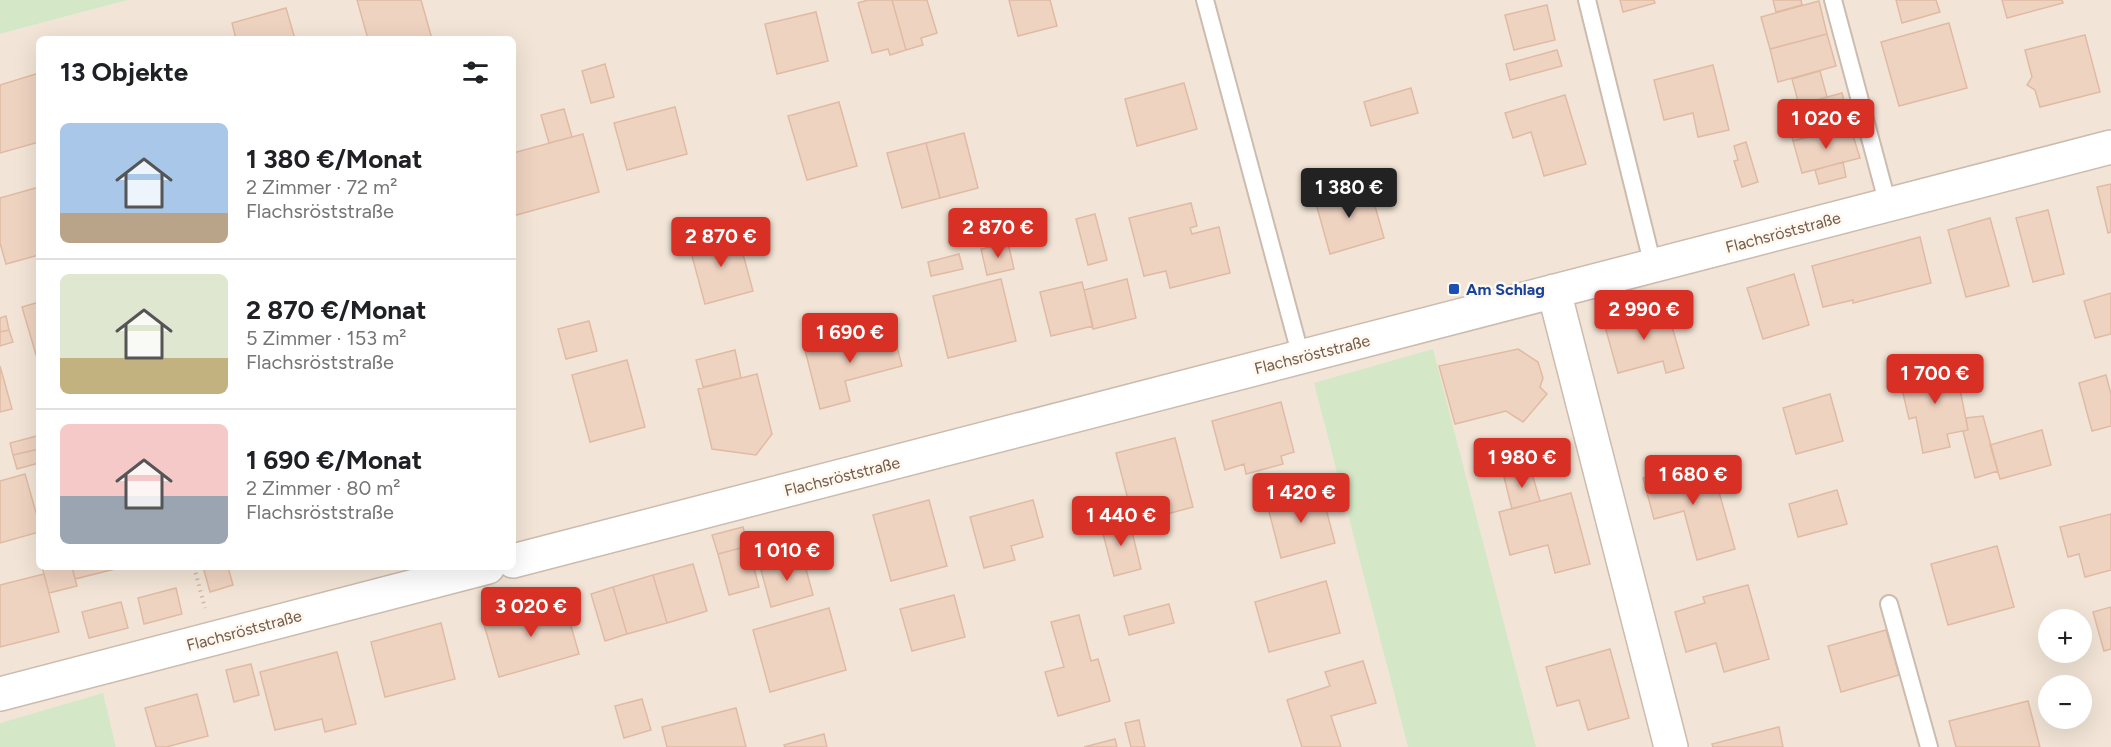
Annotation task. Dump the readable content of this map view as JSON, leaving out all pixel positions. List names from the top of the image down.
{
  "streets": {
    "street": ["Flachsröststraße"]
  },
  "places": {
    "transit": ["Am Schlag"]
  },
  "page": {
    "heading": "13 Objekte",
    "price": [
      "1 020 €",
      "1 380 €",
      "2 870 €",
      "2 870 €",
      "2 990 €",
      "1 690 €",
      "1 700 €",
      "1 980 €",
      "1 680 €",
      "1 420 €",
      "1 440 €",
      "1 010 €",
      "3 020 €"
    ],
    "list": [
      {
        "name": "1 380 €/Monat",
        "note": "2 Zimmer · 72 m² · Flachsröststraße"
      },
      {
        "name": "2 870 €/Monat",
        "note": "5 Zimmer · 153 m² · Flachsröststraße"
      },
      {
        "name": "1 690 €/Monat",
        "note": "2 Zimmer · 80 m² · Flachsröststraße"
      }
    ],
    "map_buttons": ["+", "−"]
  }
}
